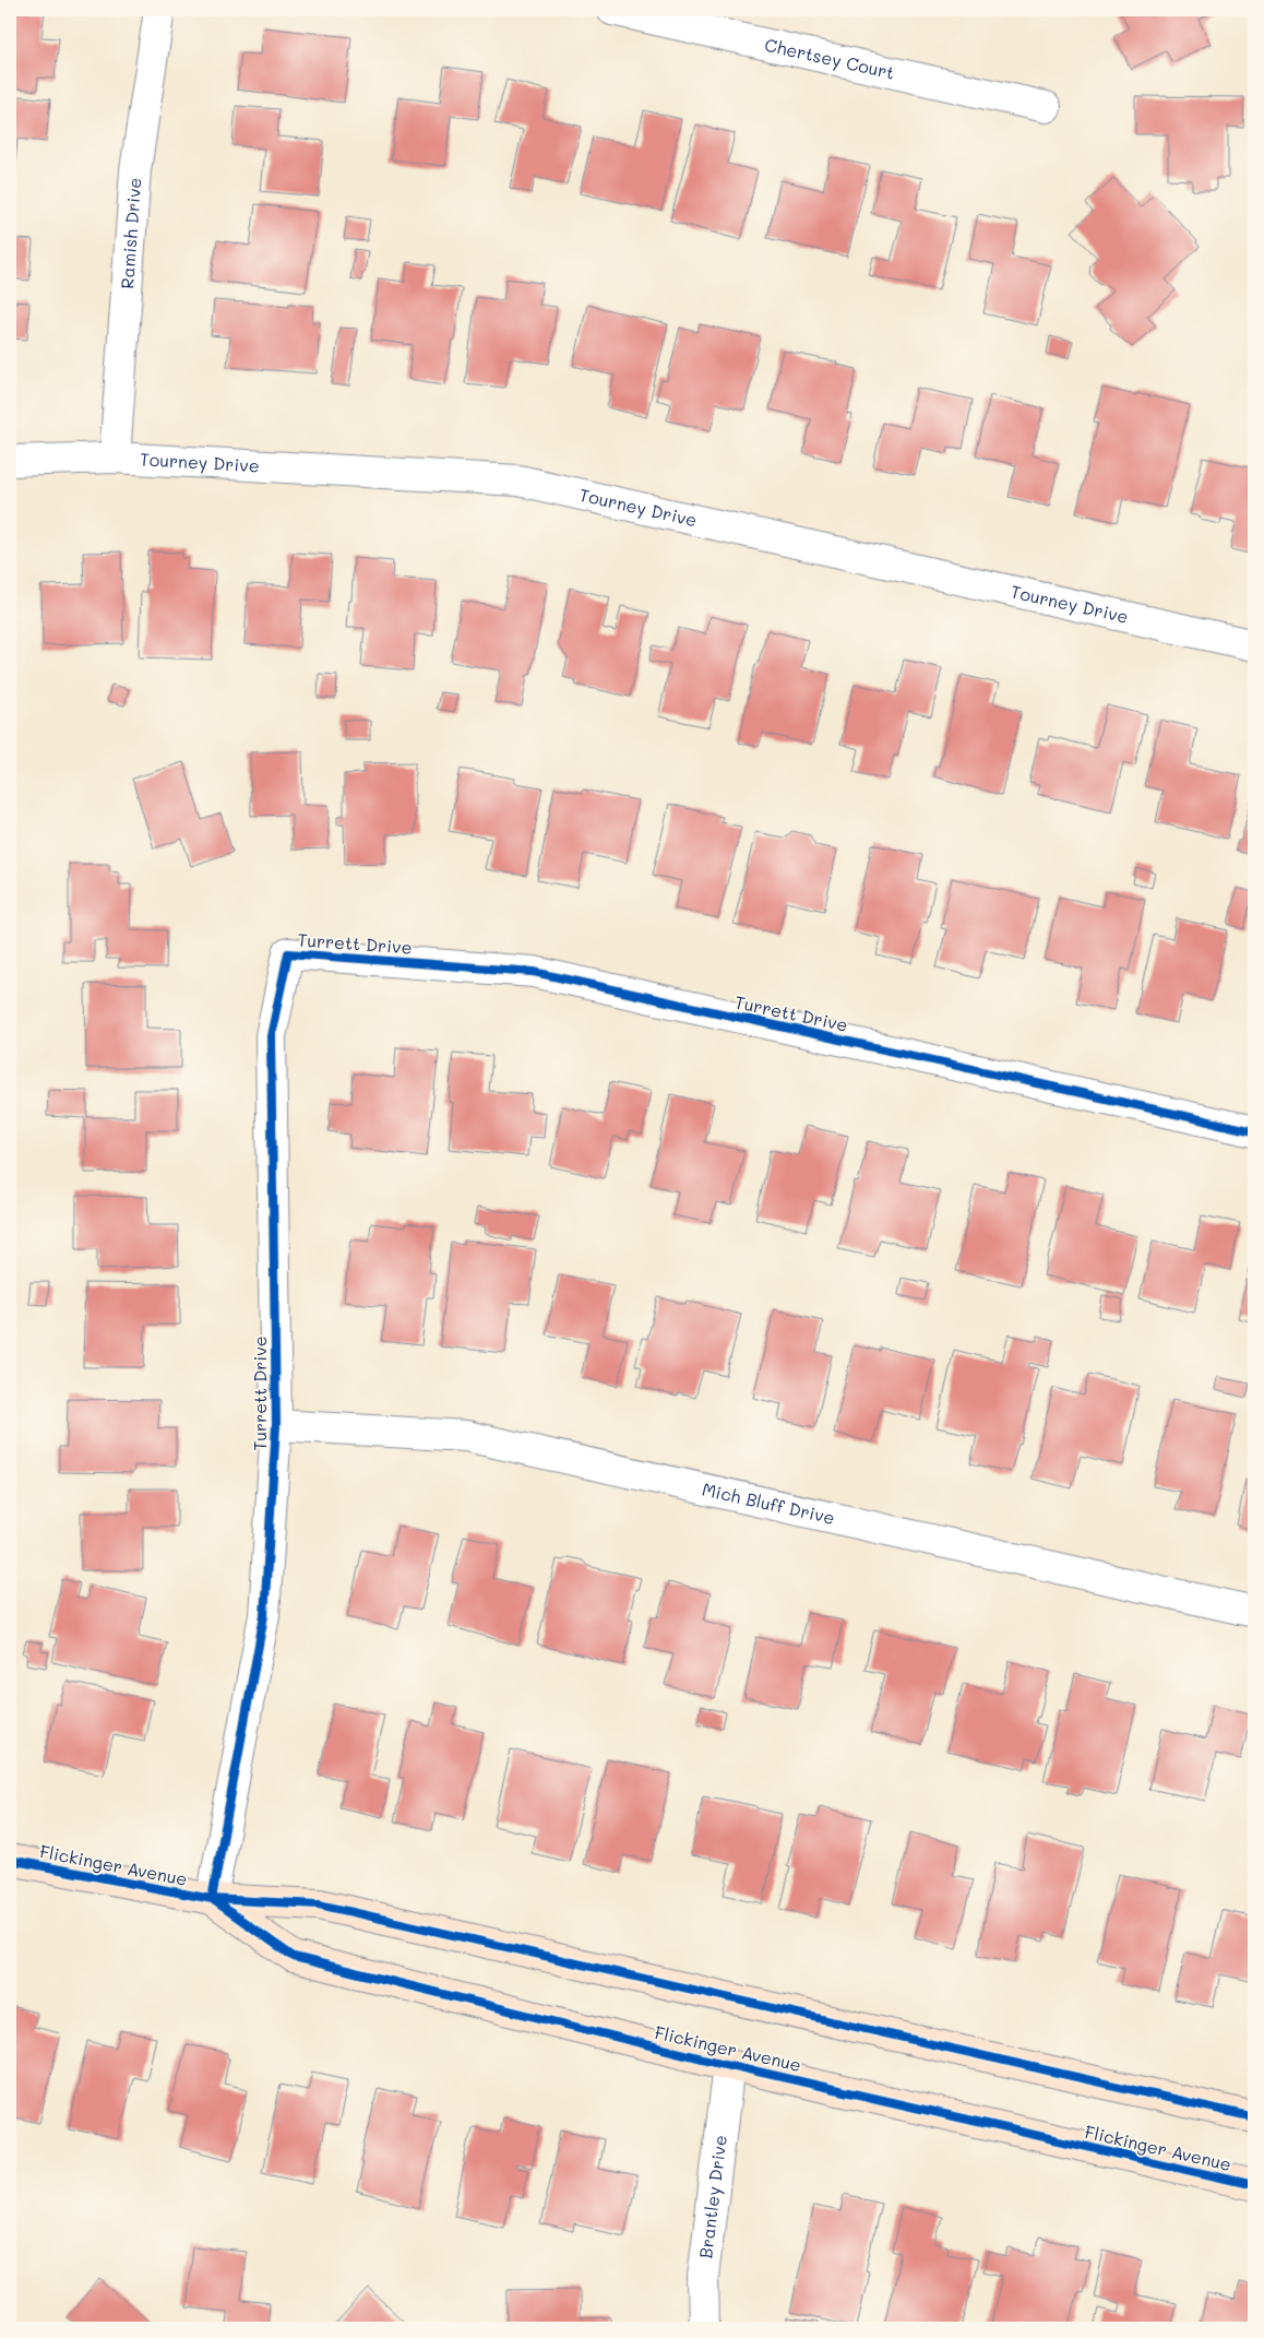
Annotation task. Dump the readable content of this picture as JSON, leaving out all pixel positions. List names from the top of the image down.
{
  "streets": {
    "main road": ["Flickinger Avenue"],
    "street": [
      "Chertsey Court",
      "Ramish Drive",
      "Tourney Drive",
      "Turrett Drive",
      "Mich Bluff Drive",
      "Brantley Drive"
    ]
  },
  "crossings": [
    ["Ramish Drive", "Tourney Drive"],
    ["Turrett Drive", "Mich Bluff Drive"],
    ["Turrett Drive", "Flickinger Avenue"],
    ["Flickinger Avenue", "Brantley Drive"]
  ]
}
